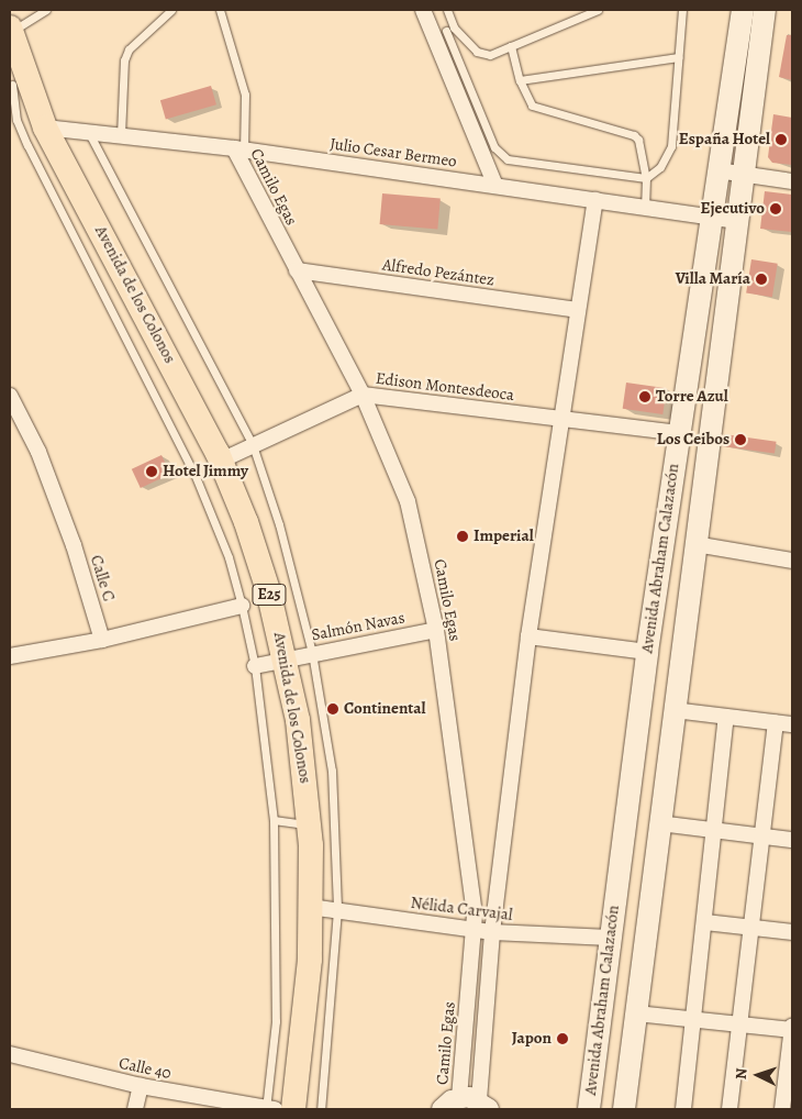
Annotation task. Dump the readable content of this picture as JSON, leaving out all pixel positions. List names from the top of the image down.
{
  "streets": {
    "highway": ["Avenida de los Colonos", "E25"],
    "main road": ["Avenida Abraham Calazacón"],
    "street": [
      "Julio Cesar Bermeo",
      "Camilo Egas",
      "Alfredo Pezántez",
      "Edison Montesdeoca",
      "Calle C",
      "Salmón Navas",
      "Nélida Carvajal",
      "Calle 40"
    ]
  },
  "crossings": [
    ["Julio Cesar Bermeo", "Camilo Egas"],
    ["Julio Cesar Bermeo", "Avenida de los Colonos"],
    ["Julio Cesar Bermeo", "Avenida Abraham Calazacón"],
    ["Camilo Egas", "Alfredo Pezántez"],
    ["Camilo Egas", "Edison Montesdeoca"],
    ["Camilo Egas", "Salmón Navas"],
    ["Camilo Egas", "Nélida Carvajal"],
    ["Avenida de los Colonos", "Edison Montesdeoca"],
    ["Avenida de los Colonos", "Salmón Navas"],
    ["Avenida de los Colonos", "Nélida Carvajal"],
    ["Edison Montesdeoca", "Avenida Abraham Calazacón"],
    ["Avenida Abraham Calazacón", "Nélida Carvajal"]
  ],
  "places": [
    "España Hotel",
    "Ejecutivo",
    "Villa María",
    "Torre Azul",
    "Los Ceibos",
    "Hotel Jimmy",
    "Imperial",
    "Continental",
    "Japon"
  ],
  "north": "left"
}
